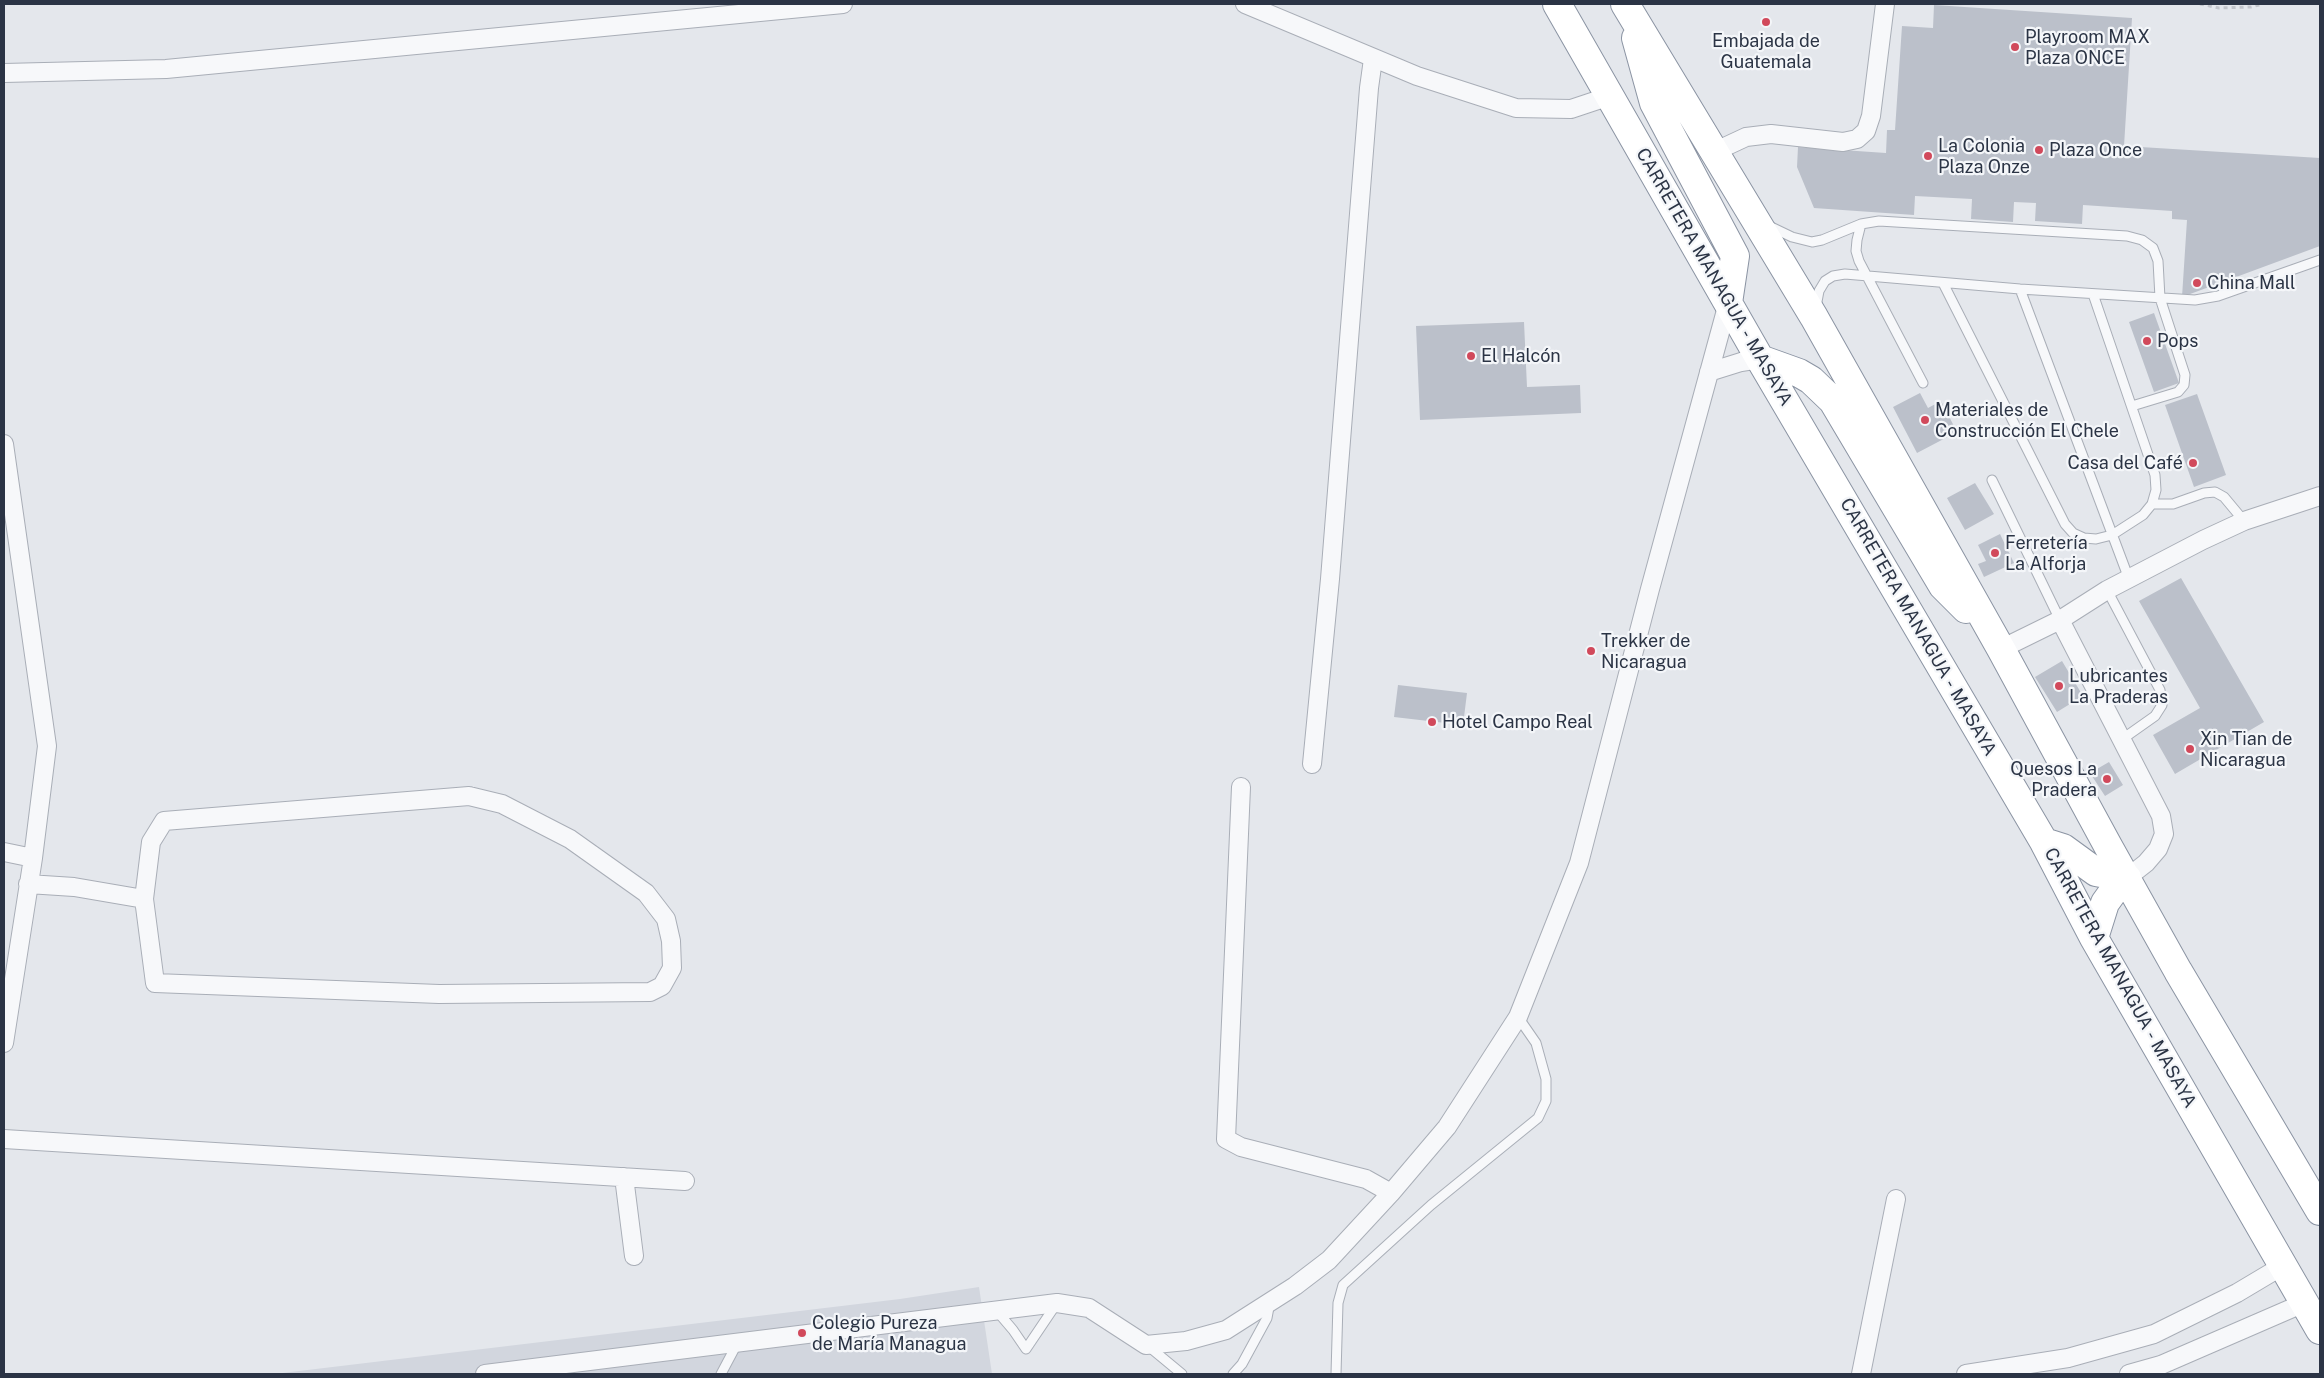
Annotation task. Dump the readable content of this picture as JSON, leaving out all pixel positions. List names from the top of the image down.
{
  "streets": {
    "highway": ["CARRETERA MANAGUA - MASAYA"]
  },
  "places": [
    "Embajada de Guatemala",
    "Playroom MAX Plaza ONCE",
    "Plaza Once",
    "La Colonia Plaza Onze",
    "China Mall",
    "Pops",
    "El Halcón",
    "Materiales de Construcción El Chele",
    "Casa del Café",
    "Ferretería La Alforja",
    "Trekker de Nicaragua",
    "Lubricantes La Praderas",
    "Hotel Campo Real",
    "Xin Tian de Nicaragua",
    "Quesos La Pradera",
    "Colegio Pureza de María Managua"
  ]
}
